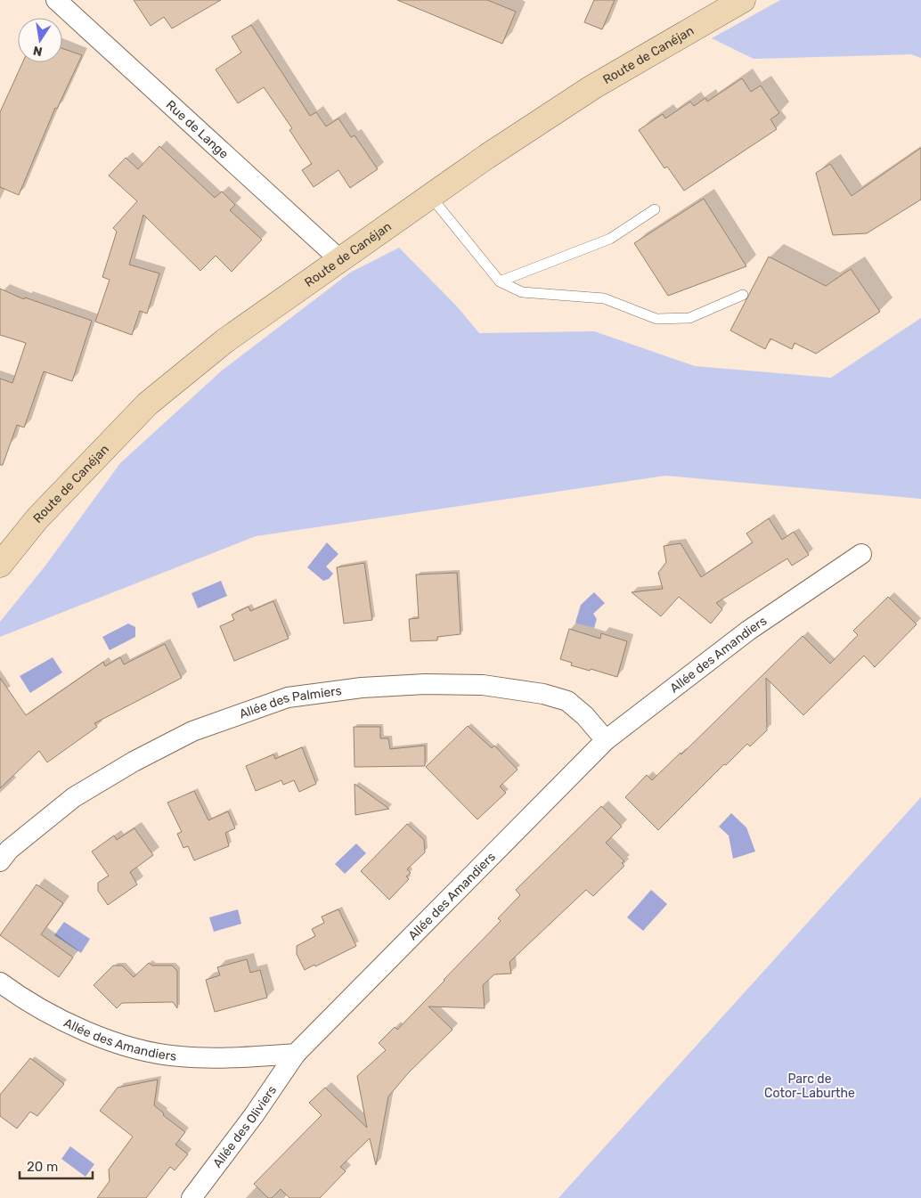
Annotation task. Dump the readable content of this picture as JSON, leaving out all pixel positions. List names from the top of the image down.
{
  "streets": {
    "street": [
      "Route de Canéjan",
      "Rue de Lange",
      "Allée des Amandiers",
      "Allée des Palmiers",
      "Allée des Oliviers"
    ]
  },
  "crossings": [
    ["Route de Canéjan", "Rue de Lange"],
    ["Allée des Amandiers", "Allée des Palmiers"],
    ["Allée des Amandiers", "Allée des Oliviers"]
  ],
  "parks": ["Parc de Cotor-Laburthe"],
  "scale_bar": "20 m",
  "north": "bottom"
}
